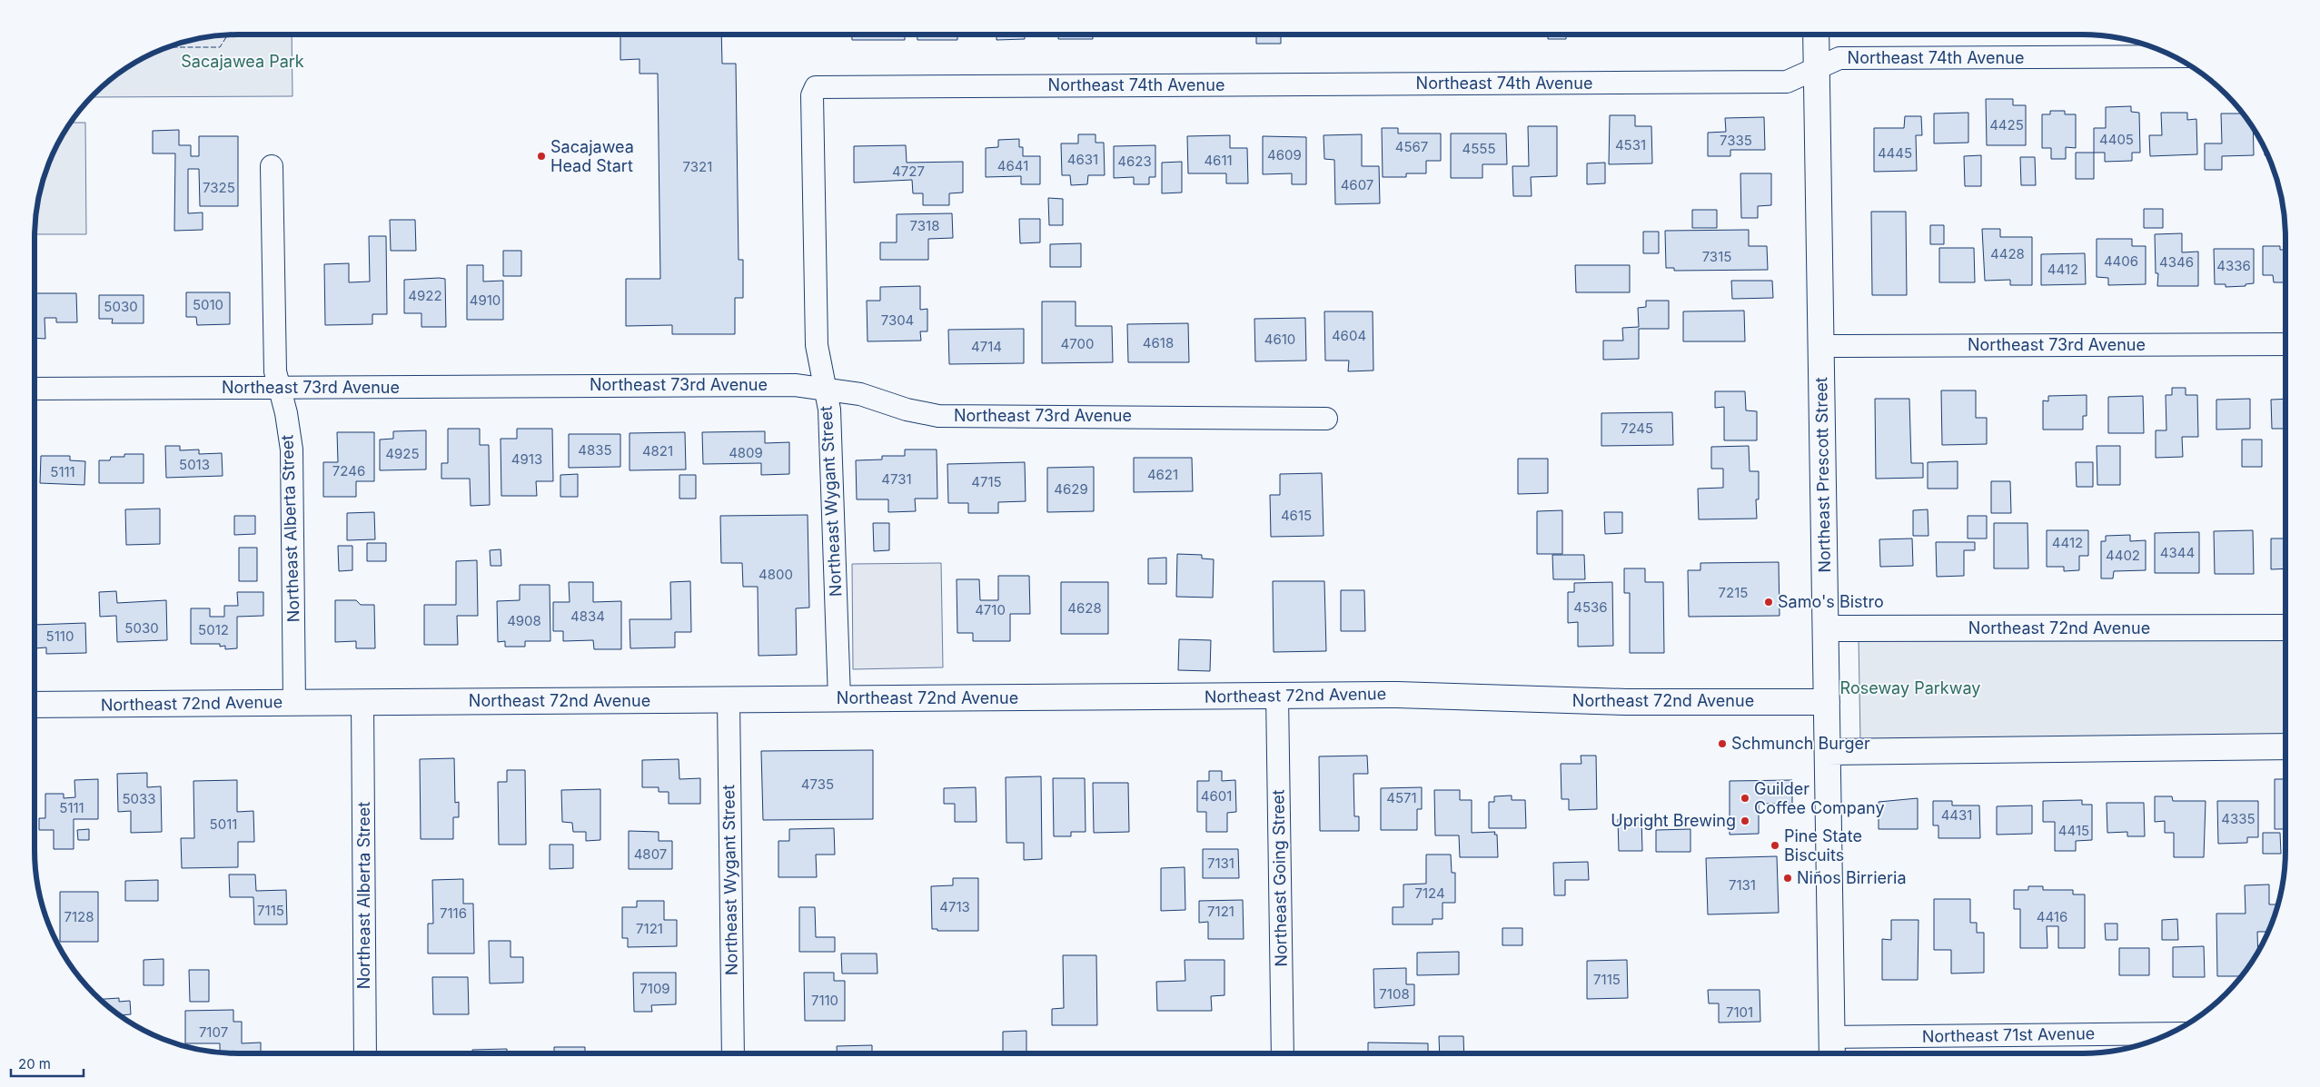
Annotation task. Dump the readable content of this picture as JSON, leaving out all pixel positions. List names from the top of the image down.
{
  "streets": {
    "street": [
      "Northeast 74th Avenue",
      "Northeast 73rd Avenue",
      "Northeast Prescott Street",
      "Northeast Wygant Street",
      "Northeast Alberta Street",
      "Northeast 72nd Avenue",
      "Northeast Going Street",
      "Northeast 71st Avenue"
    ]
  },
  "crossings": [
    ["Northeast 74th Avenue", "Northeast Prescott Street"],
    ["Northeast 74th Avenue", "Northeast Wygant Street"],
    ["Northeast 73rd Avenue", "Northeast Prescott Street"],
    ["Northeast 73rd Avenue", "Northeast Wygant Street"],
    ["Northeast 73rd Avenue", "Northeast Alberta Street"],
    ["Northeast Prescott Street", "Northeast 72nd Avenue"],
    ["Northeast Prescott Street", "Northeast 71st Avenue"],
    ["Northeast Wygant Street", "Northeast 72nd Avenue"],
    ["Northeast Alberta Street", "Northeast 72nd Avenue"],
    ["Northeast 72nd Avenue", "Northeast Going Street"]
  ],
  "parks": ["Sacajawea Park", "Roseway Parkway"],
  "places": [
    "Sacajawea Head Start",
    "Samo's Bistro",
    "Schmunch Burger",
    "Guilder Coffee Company",
    "Upright Brewing",
    "Pine State Biscuits",
    "Niños Birrieria"
  ],
  "house_numbers": [
    "4425",
    "4405",
    "7335",
    "4531",
    "4567",
    "4555",
    "4445",
    "4609",
    "4631",
    "4611",
    "4623",
    "4641",
    "7321",
    "4727",
    "4607",
    "7325",
    "7318",
    "4428",
    "7315",
    "4406",
    "4346",
    "4336",
    "4412",
    "4922",
    "4910",
    "5010",
    "5030",
    "7304",
    "4604",
    "4610",
    "4618",
    "4700",
    "4714",
    "7245",
    "4835",
    "4821",
    "4809",
    "4925",
    "4913",
    "5013",
    "7246",
    "5111",
    "4621",
    "4731",
    "4715",
    "4629",
    "4615",
    "4412",
    "4344",
    "4402",
    "4800",
    "7215",
    "4536",
    "4628",
    "4710",
    "4834",
    "4908",
    "5030",
    "5012",
    "5110",
    "4735",
    "4601",
    "4571",
    "5033",
    "5111",
    "4431",
    "4335",
    "5011",
    "4415",
    "4807",
    "7131",
    "7131",
    "7124",
    "4713",
    "7115",
    "7121",
    "7116",
    "7128",
    "4416",
    "7121",
    "7115",
    "7109",
    "7108",
    "7110",
    "7101",
    "7107"
  ],
  "scale_bar": "20 m"
}
